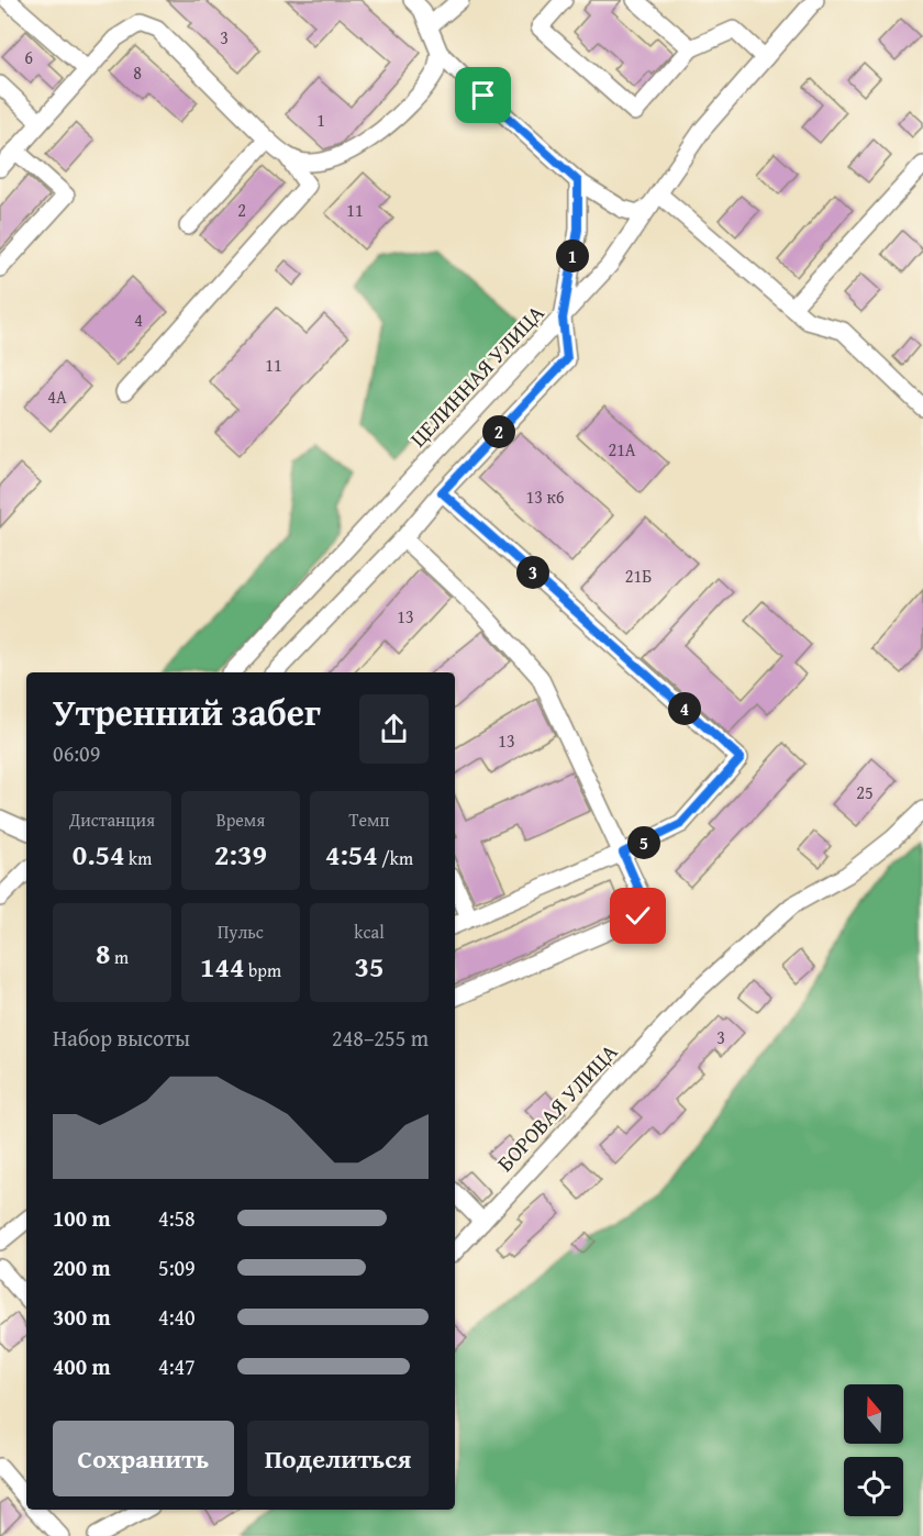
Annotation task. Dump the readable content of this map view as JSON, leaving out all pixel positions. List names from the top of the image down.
{
  "streets": {
    "street": ["ЦЕЛИННАЯ УЛИЦА", "БОРОВАЯ УЛИЦА"]
  },
  "house_numbers": [
    "3",
    "6",
    "8",
    "1",
    "2",
    "11",
    "4",
    "11",
    "4А",
    "21А",
    "13 к6",
    "21Б",
    "13",
    "13",
    "25",
    "3"
  ],
  "north": "top",
  "page": {
    "pins": [
      "1",
      "2",
      "3",
      "4",
      "5"
    ],
    "heading": ["Утренний забег", "06:09"],
    "stats": [
      ["Дистанция", "0.54 km"],
      ["Время", "2:39"],
      ["Темп", "4:54 /km"],
      ["8 m"],
      ["Пульс", "144 bpm"],
      ["kcal", "35"]
    ],
    "chart": ["Набор высоты", "248–255 m"],
    "list": [
      {
        "name": "100 m",
        "note": "4:58"
      },
      {
        "name": "200 m",
        "note": "5:09"
      },
      {
        "name": "300 m",
        "note": "4:40"
      },
      {
        "name": "400 m",
        "note": "4:47"
      }
    ],
    "buttons": ["Сохранить", "Поделиться"]
  }
}
